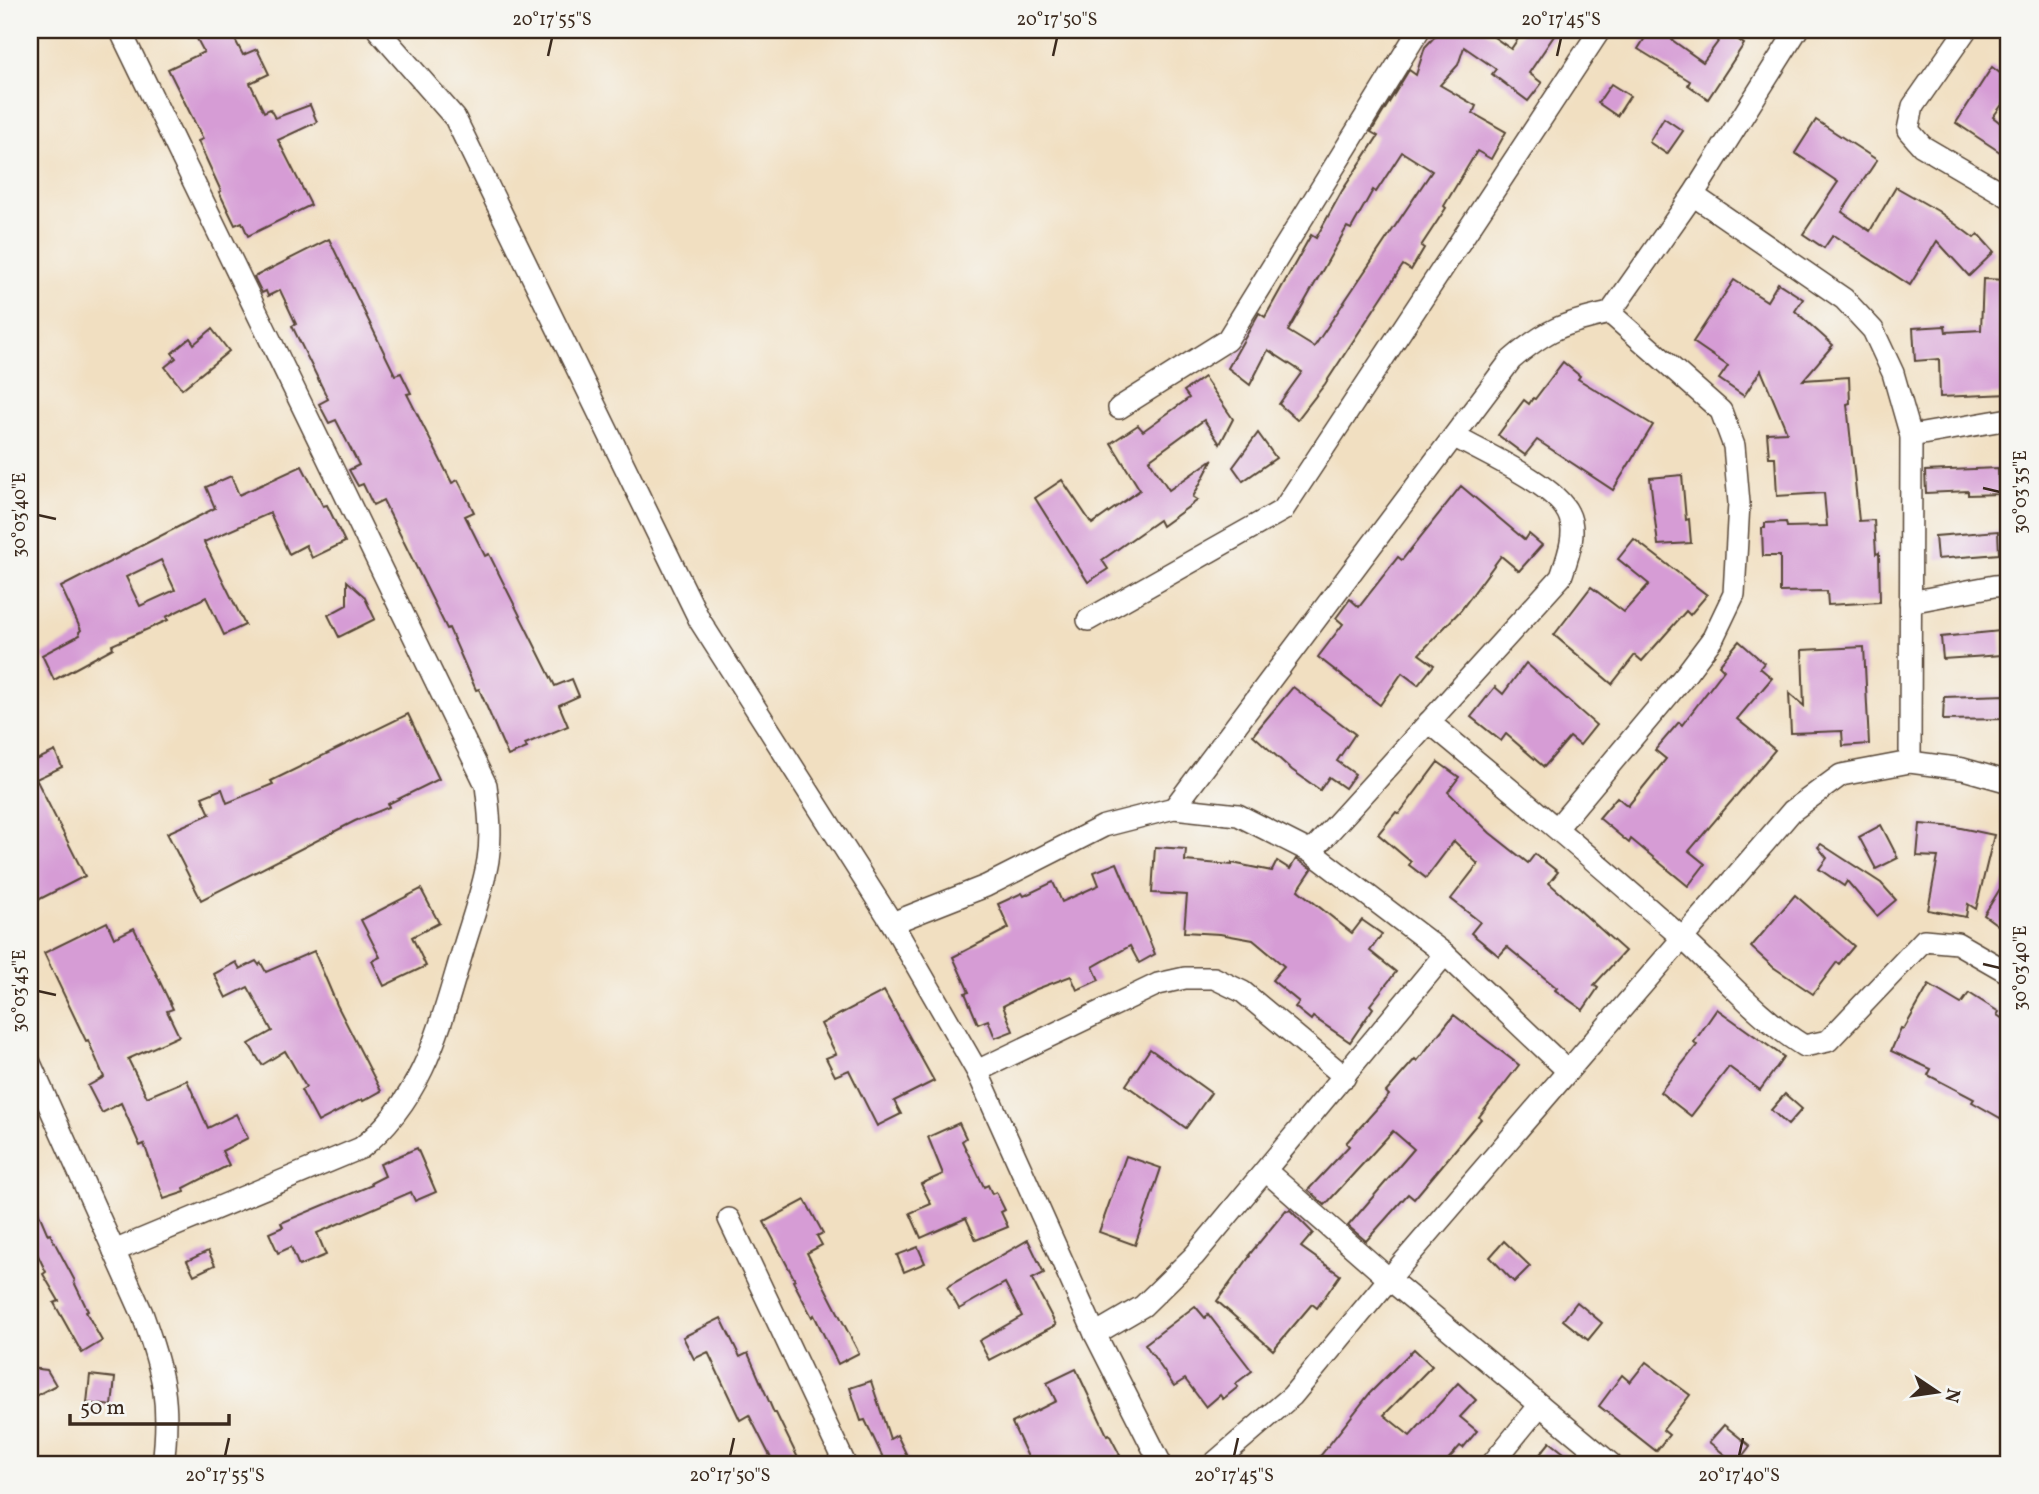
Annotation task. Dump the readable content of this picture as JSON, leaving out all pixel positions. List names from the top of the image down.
{
  "scale_bar": "50 m",
  "north": "right",
  "coordinates": [
    "20°17'55\"S",
    "20°17'50\"S",
    "20°17'45\"S",
    "30°03'35\"E",
    "30°03'40\"E",
    "30°03'45\"E",
    "20°17'40\"S"
  ]
}
